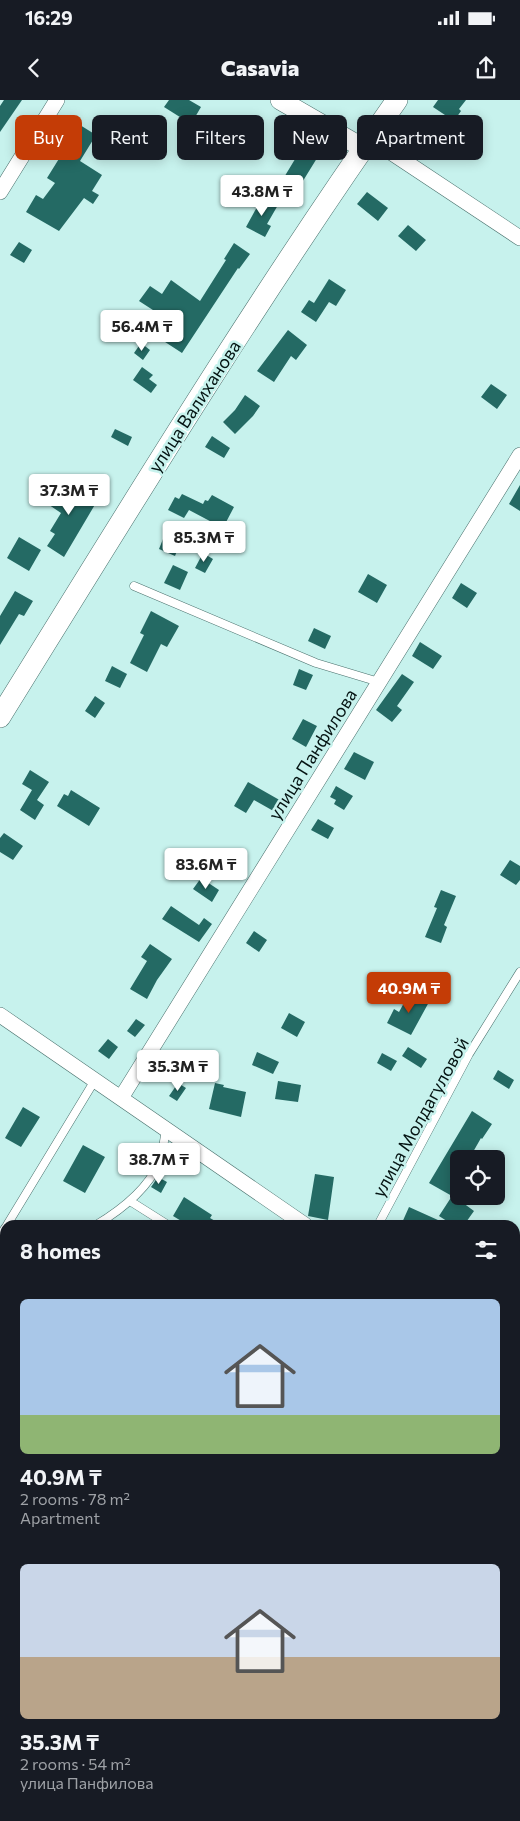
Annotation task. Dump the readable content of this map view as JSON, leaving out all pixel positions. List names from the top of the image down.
{
  "streets": {
    "main road": ["улица Валиханова"],
    "street": ["улица Панфилова"],
    "lane": ["улица Молдагуловой"]
  },
  "page": {
    "status": "16:29",
    "header": "Casavia",
    "chip": [
      "Buy",
      "Rent",
      "Filters",
      "New",
      "Apartment"
    ],
    "price": [
      "43.8M ₸",
      "56.4M ₸",
      "37.3M ₸",
      "85.3M ₸",
      "83.6M ₸",
      "40.9M ₸",
      "35.3M ₸",
      "38.7M ₸"
    ],
    "heading": "8 homes",
    "list": [
      {
        "name": "40.9M ₸",
        "note": "2 rooms · 78 m² · Apartment"
      },
      {
        "name": "35.3M ₸",
        "note": "2 rooms · 54 m² · улица Панфилова"
      }
    ]
  }
}
